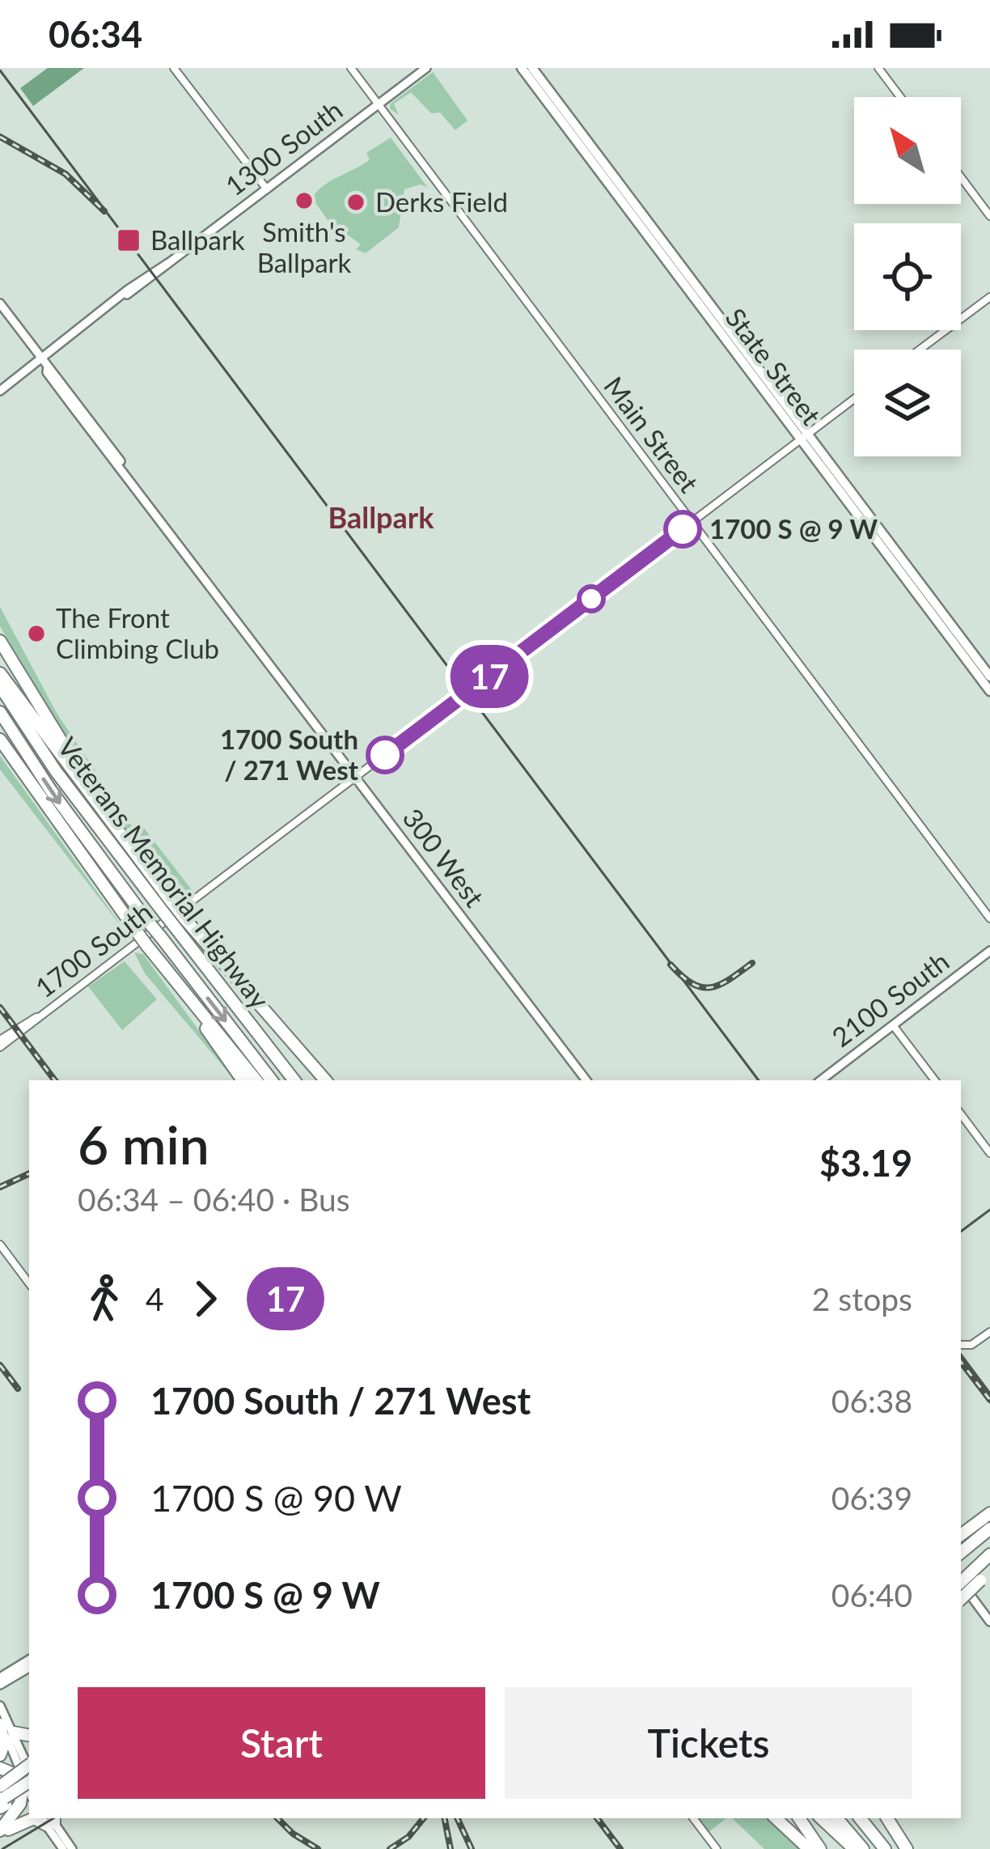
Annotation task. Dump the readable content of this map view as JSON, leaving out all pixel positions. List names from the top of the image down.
{
  "streets": {
    "highway": ["Veterans Memorial Highway"],
    "main road": [
      "1300 South",
      "State Street",
      "300 West",
      "2100 South"
    ],
    "street": ["Main Street", "1700 South"]
  },
  "crossings": [
    ["1300 South", "Main Street"],
    ["1300 South", "300 West"],
    ["State Street", "1700 South"],
    ["Main Street", "1700 South"],
    ["300 West", "1700 South"]
  ],
  "districts": ["Ballpark"],
  "places": {
    "other": [
      "Smith's Ballpark",
      "Derks Field",
      "1700 S @ 9 W",
      "The Front Climbing Club",
      "1700 South / 271 West"
    ],
    "transit": ["Ballpark"]
  },
  "lines": ["bus line 17"],
  "north": "top left",
  "page": {
    "status": "06:34",
    "on_map": "17",
    "heading": ["6 min", "06:34 – 06:40 · Bus", "$3.19"],
    "legs": ["4", "17", "2 stops"],
    "list": [
      {
        "name": "1700 South / 271 West",
        "value": "06:38"
      },
      {
        "name": "1700 S @ 90 W",
        "value": "06:39"
      },
      {
        "name": "1700 S @ 9 W",
        "value": "06:40"
      }
    ],
    "buttons": ["Start", "Tickets"]
  }
}
